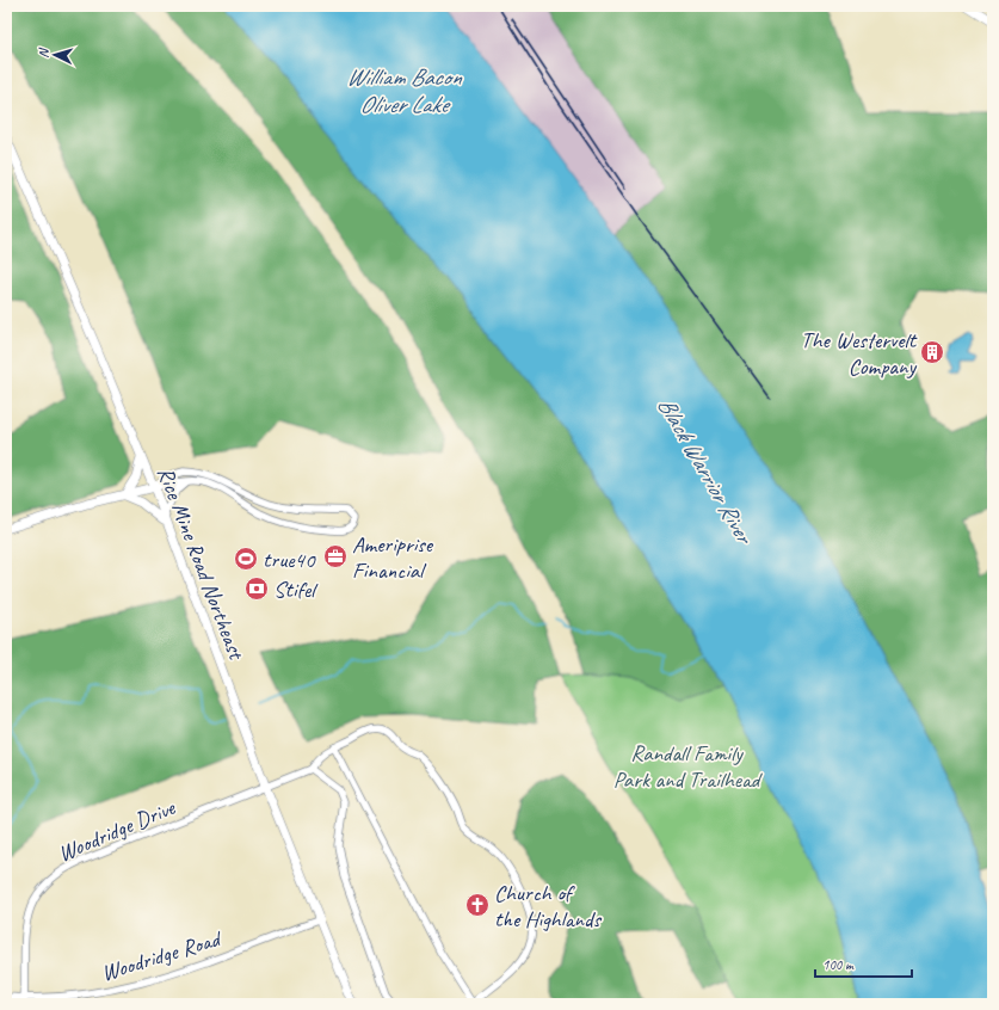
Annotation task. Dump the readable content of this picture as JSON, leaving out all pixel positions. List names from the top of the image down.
{
  "streets": {
    "main road": ["Rice Mine Road Northeast"],
    "street": ["Woodridge Drive", "Woodridge Road"]
  },
  "crossings": [
    ["Rice Mine Road Northeast", "Woodridge Drive"],
    ["Rice Mine Road Northeast", "Woodridge Road"],
    ["Woodridge Drive", "Woodridge Road"]
  ],
  "water": ["William Bacon Oliver Lake", "Black Warrior River"],
  "parks": ["Randall Family Park and Trailhead"],
  "places": {
    "building": ["The Westervelt Company"],
    "office": ["Ameriprise Financial"],
    "sports": ["true40"],
    "bank": ["Stifel"],
    "church": ["Church of the Highlands"]
  },
  "scale_bar": "100 m",
  "north": "left"
}
